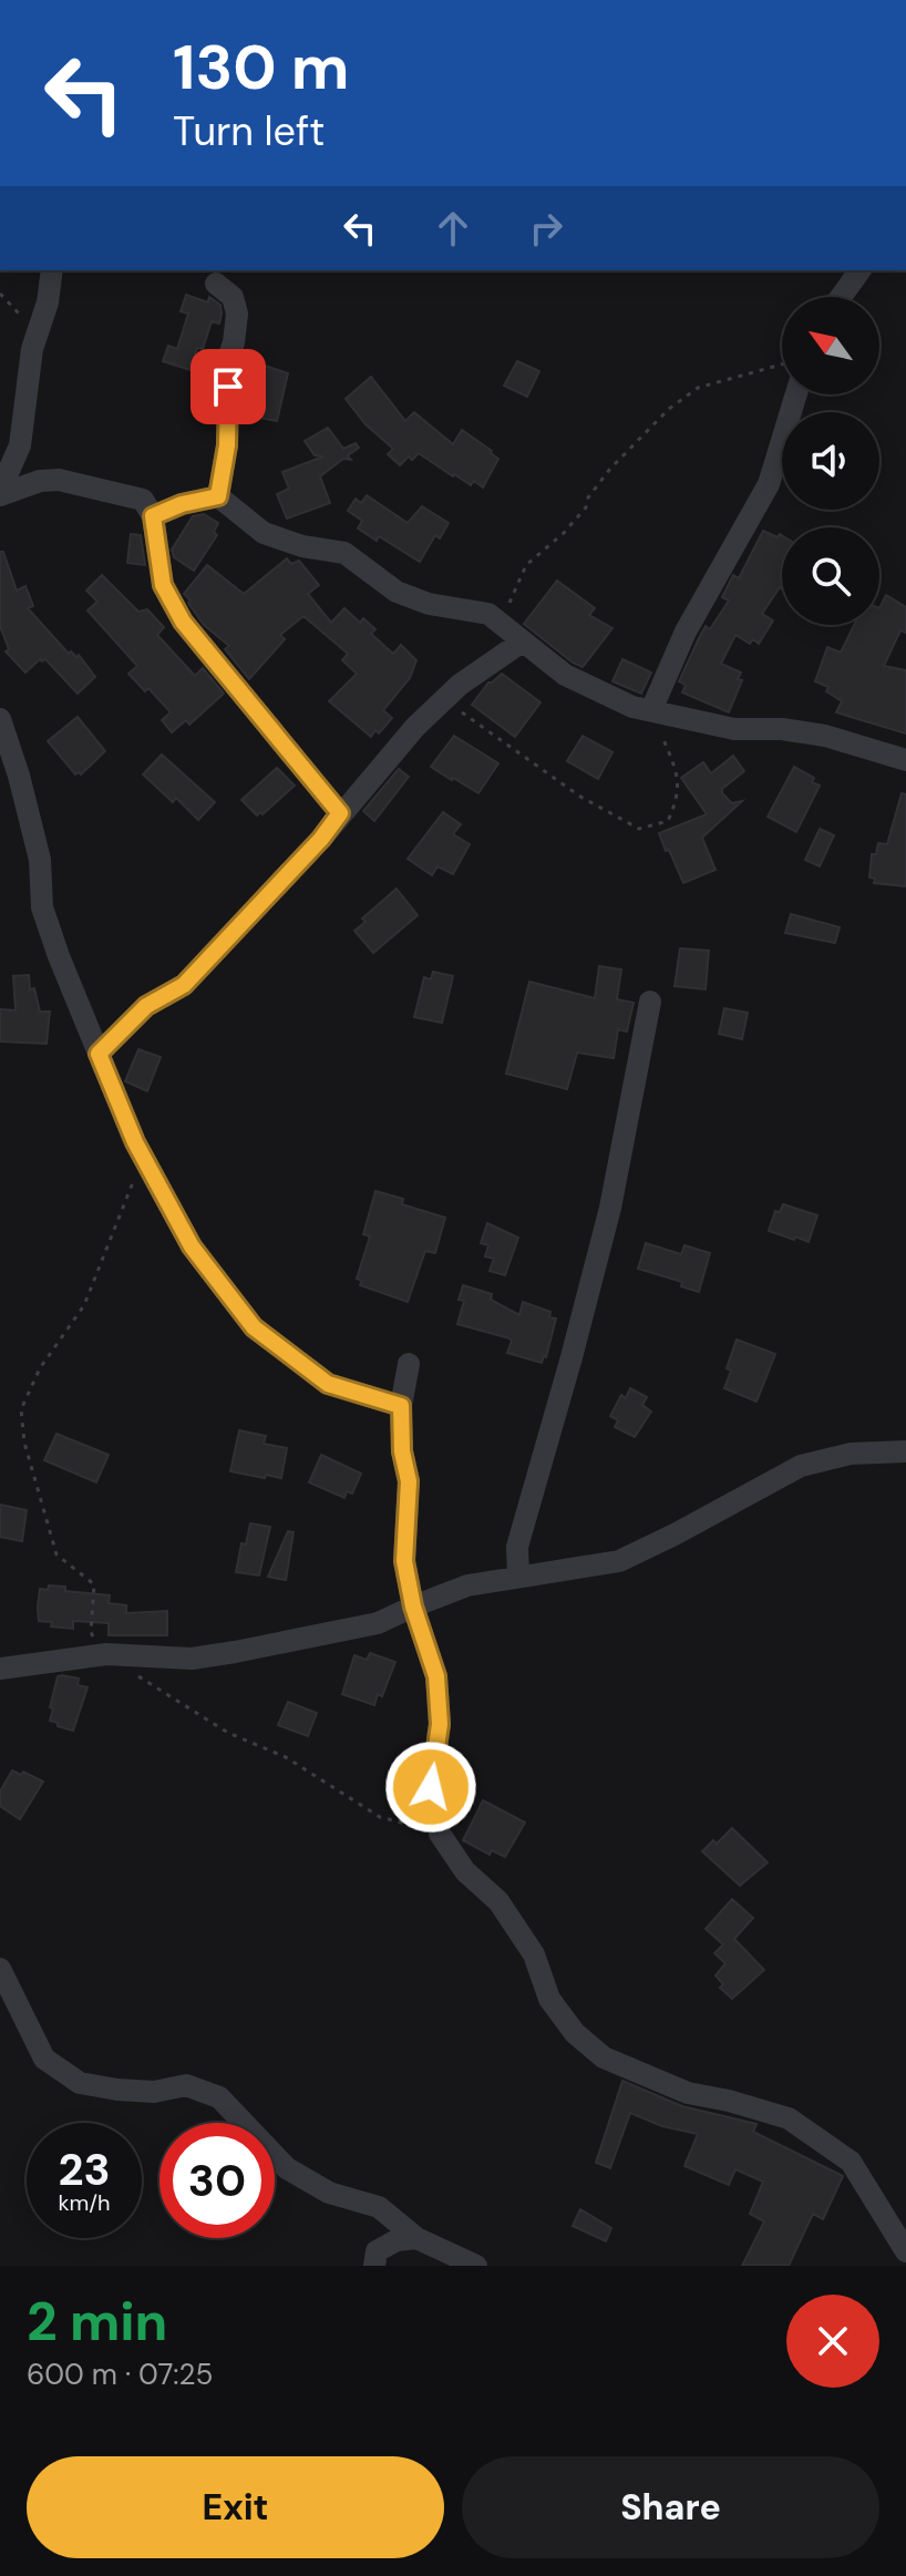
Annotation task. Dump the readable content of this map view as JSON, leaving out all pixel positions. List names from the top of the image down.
{
  "north": "top left",
  "page": {
    "turn": ["130 m", "Turn left"],
    "speed": "23 km/h",
    "limit": "30",
    "heading": ["2 min", "600 m · 07:25"],
    "buttons": ["Exit", "Share"]
  }
}
